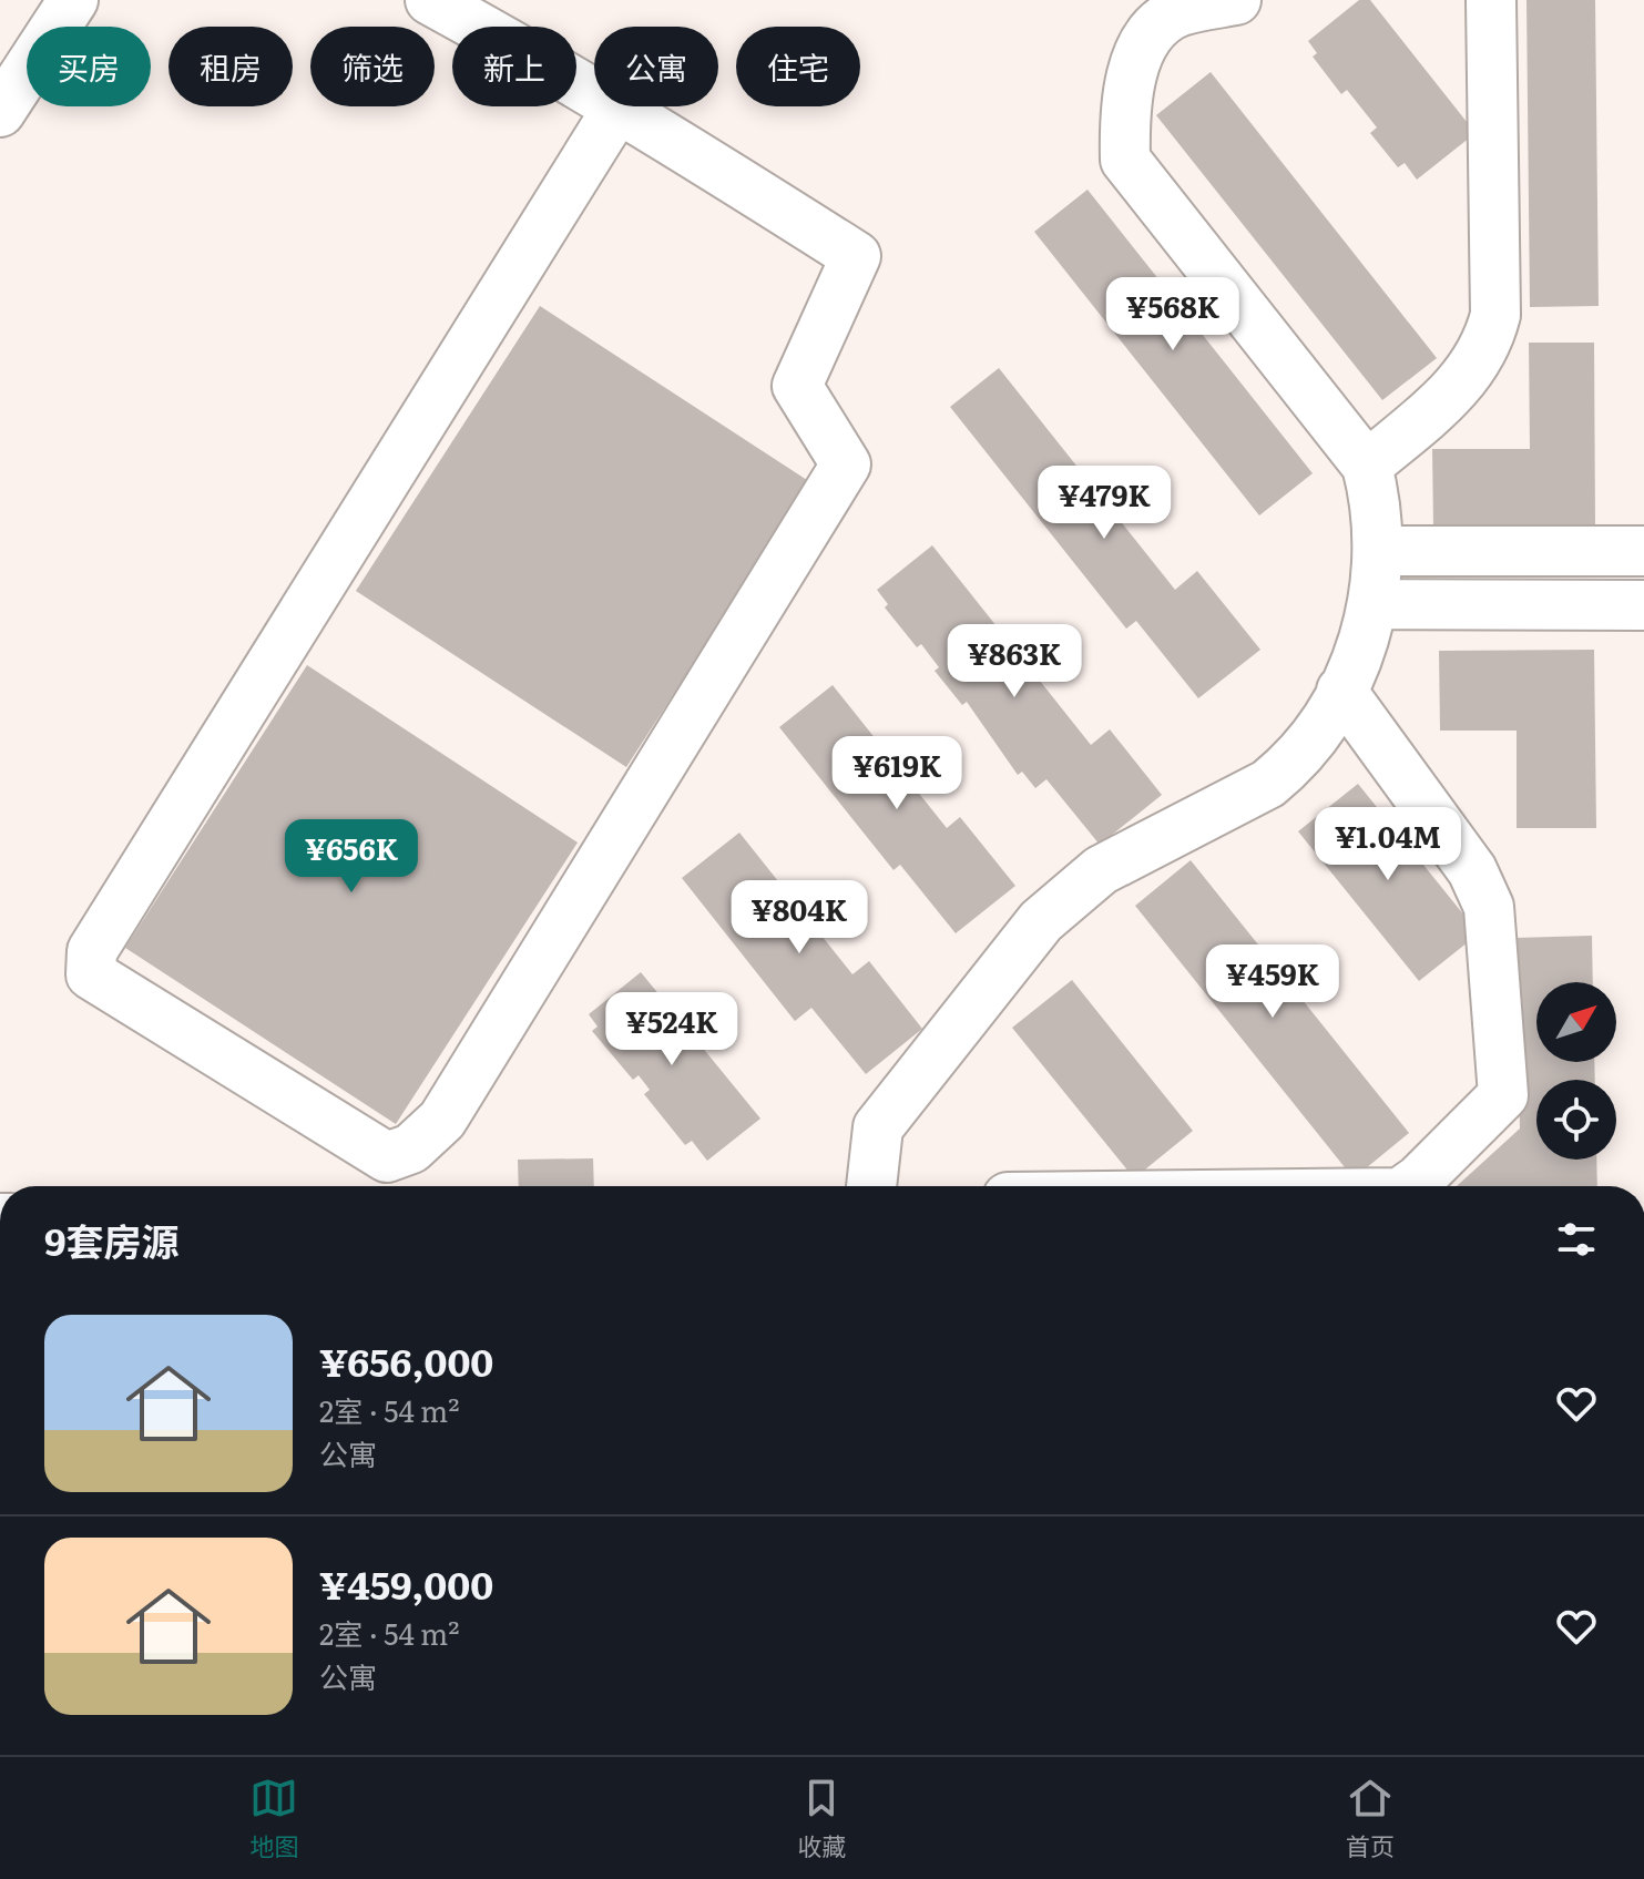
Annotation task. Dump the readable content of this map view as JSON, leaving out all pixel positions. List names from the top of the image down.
{
  "north": "top right",
  "page": {
    "chip": [
      "买房",
      "租房",
      "筛选",
      "新上",
      "公寓",
      "住宅"
    ],
    "price": [
      "¥568K",
      "¥479K",
      "¥863K",
      "¥619K",
      "¥1.04M",
      "¥656K",
      "¥804K",
      "¥459K",
      "¥524K"
    ],
    "heading": "9套房源",
    "list": [
      {
        "name": "¥656,000",
        "note": "2室 · 54 m² · 公寓"
      },
      {
        "name": "¥459,000",
        "note": "2室 · 54 m² · 公寓"
      }
    ],
    "tabs": ["地图", "收藏", "首页"]
  }
}
